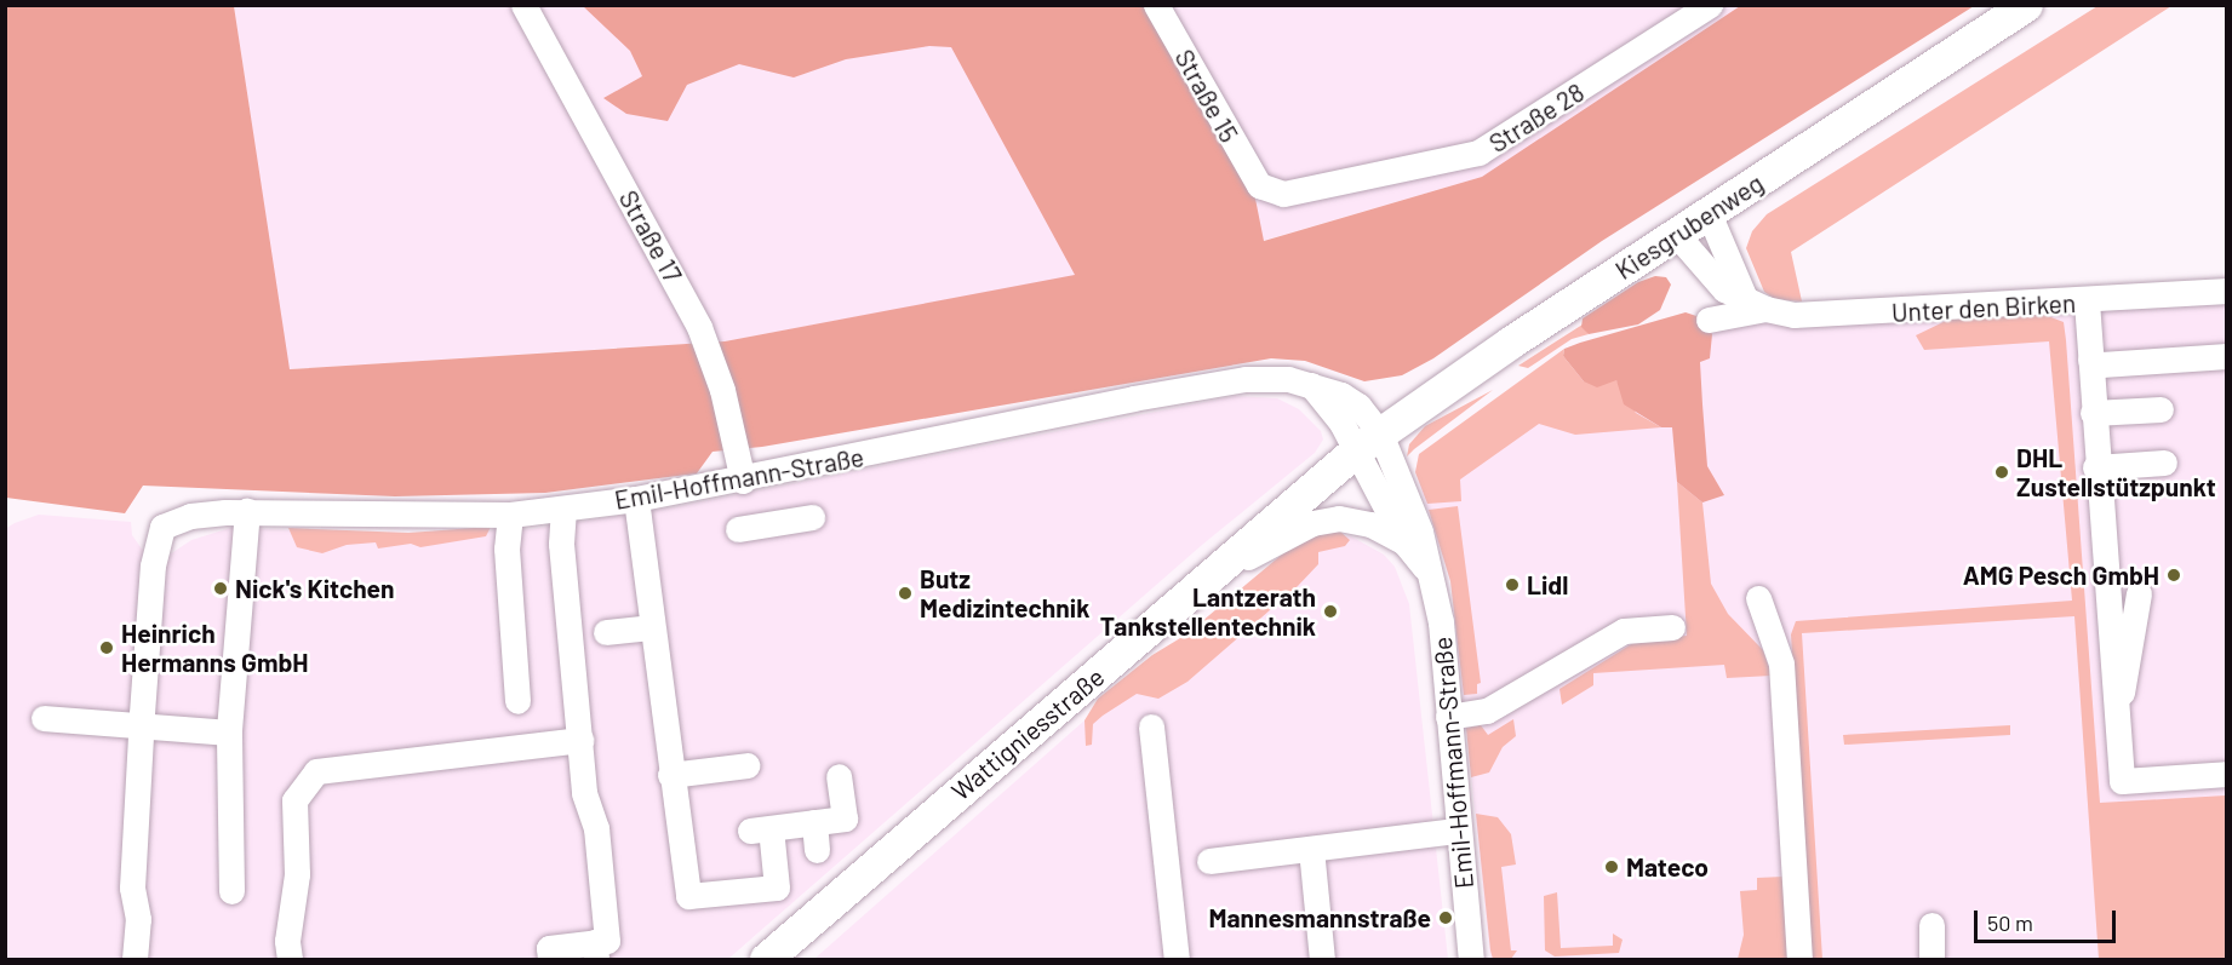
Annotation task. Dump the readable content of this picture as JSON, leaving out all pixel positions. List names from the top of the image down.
{
  "streets": {
    "main road": ["Kiesgrubenweg", "Wattigniesstraße"],
    "street": [
      "Straße 15",
      "Straße 28",
      "Straße 17",
      "Unter den Birken",
      "Emil-Hoffmann-Straße"
    ]
  },
  "crossings": [
    ["Straße 15", "Straße 28"],
    ["Kiesgrubenweg", "Unter den Birken"],
    ["Kiesgrubenweg", "Emil-Hoffmann-Straße"],
    ["Kiesgrubenweg", "Wattigniesstraße"],
    ["Straße 17", "Emil-Hoffmann-Straße"],
    ["Emil-Hoffmann-Straße", "Wattigniesstraße"]
  ],
  "places": [
    "DHL Zustellstützpunkt",
    "AMG Pesch GmbH",
    "Lidl",
    "Nick's Kitchen",
    "Butz Medizintechnik",
    "Lantzerath Tankstellentechnik",
    "Heinrich Hermanns GmbH",
    "Mateco",
    "Mannesmannstraße"
  ],
  "scale_bar": "50 m"
}
